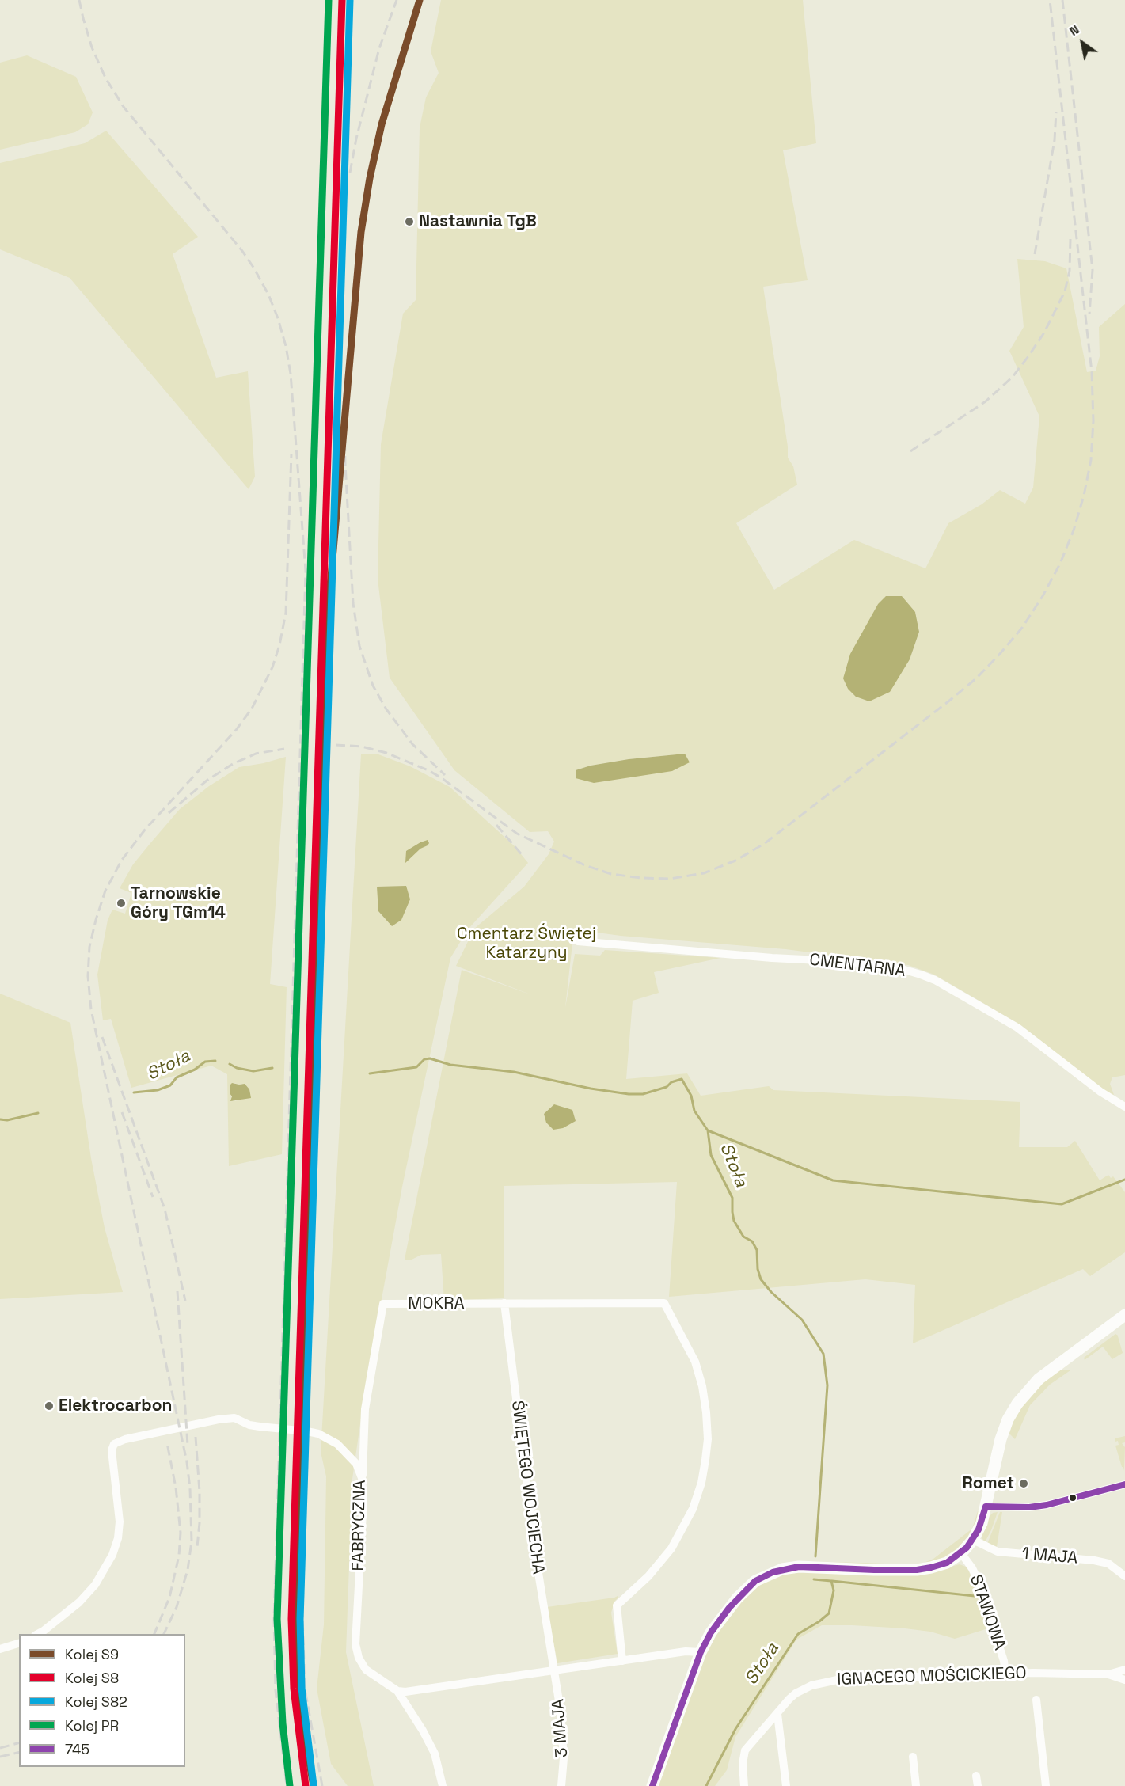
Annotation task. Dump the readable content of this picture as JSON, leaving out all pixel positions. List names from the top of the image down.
{
  "streets": {
    "street": [
      "CMENTARNA",
      "MOKRA",
      "ŚWIĘTEGO WOJCIECHA",
      "FABRYCZNA",
      "1 MAJA",
      "STAWOWA",
      "IGNACEGO MOŚCICKIEGO",
      "3 MAJA"
    ]
  },
  "crossings": [
    ["MOKRA", "ŚWIĘTEGO WOJCIECHA"],
    ["MOKRA", "FABRYCZNA"],
    ["ŚWIĘTEGO WOJCIECHA", "3 MAJA"],
    ["STAWOWA", "IGNACEGO MOŚCICKIEGO"]
  ],
  "water": ["Stoła"],
  "parks": ["Cmentarz Świętej Katarzyny"],
  "places": [
    "Nastawnia TgB",
    "Tarnowskie Góry TGm14",
    "Elektrocarbon",
    "Romet"
  ],
  "lines": [
    "rail line S9",
    "rail line S8",
    "rail line S82",
    "rail line PR",
    "transit line 745"
  ],
  "legend": [
    "Kolej S9",
    "Kolej S8",
    "Kolej S82",
    "Kolej PR",
    "745"
  ],
  "north": "top left"
}
